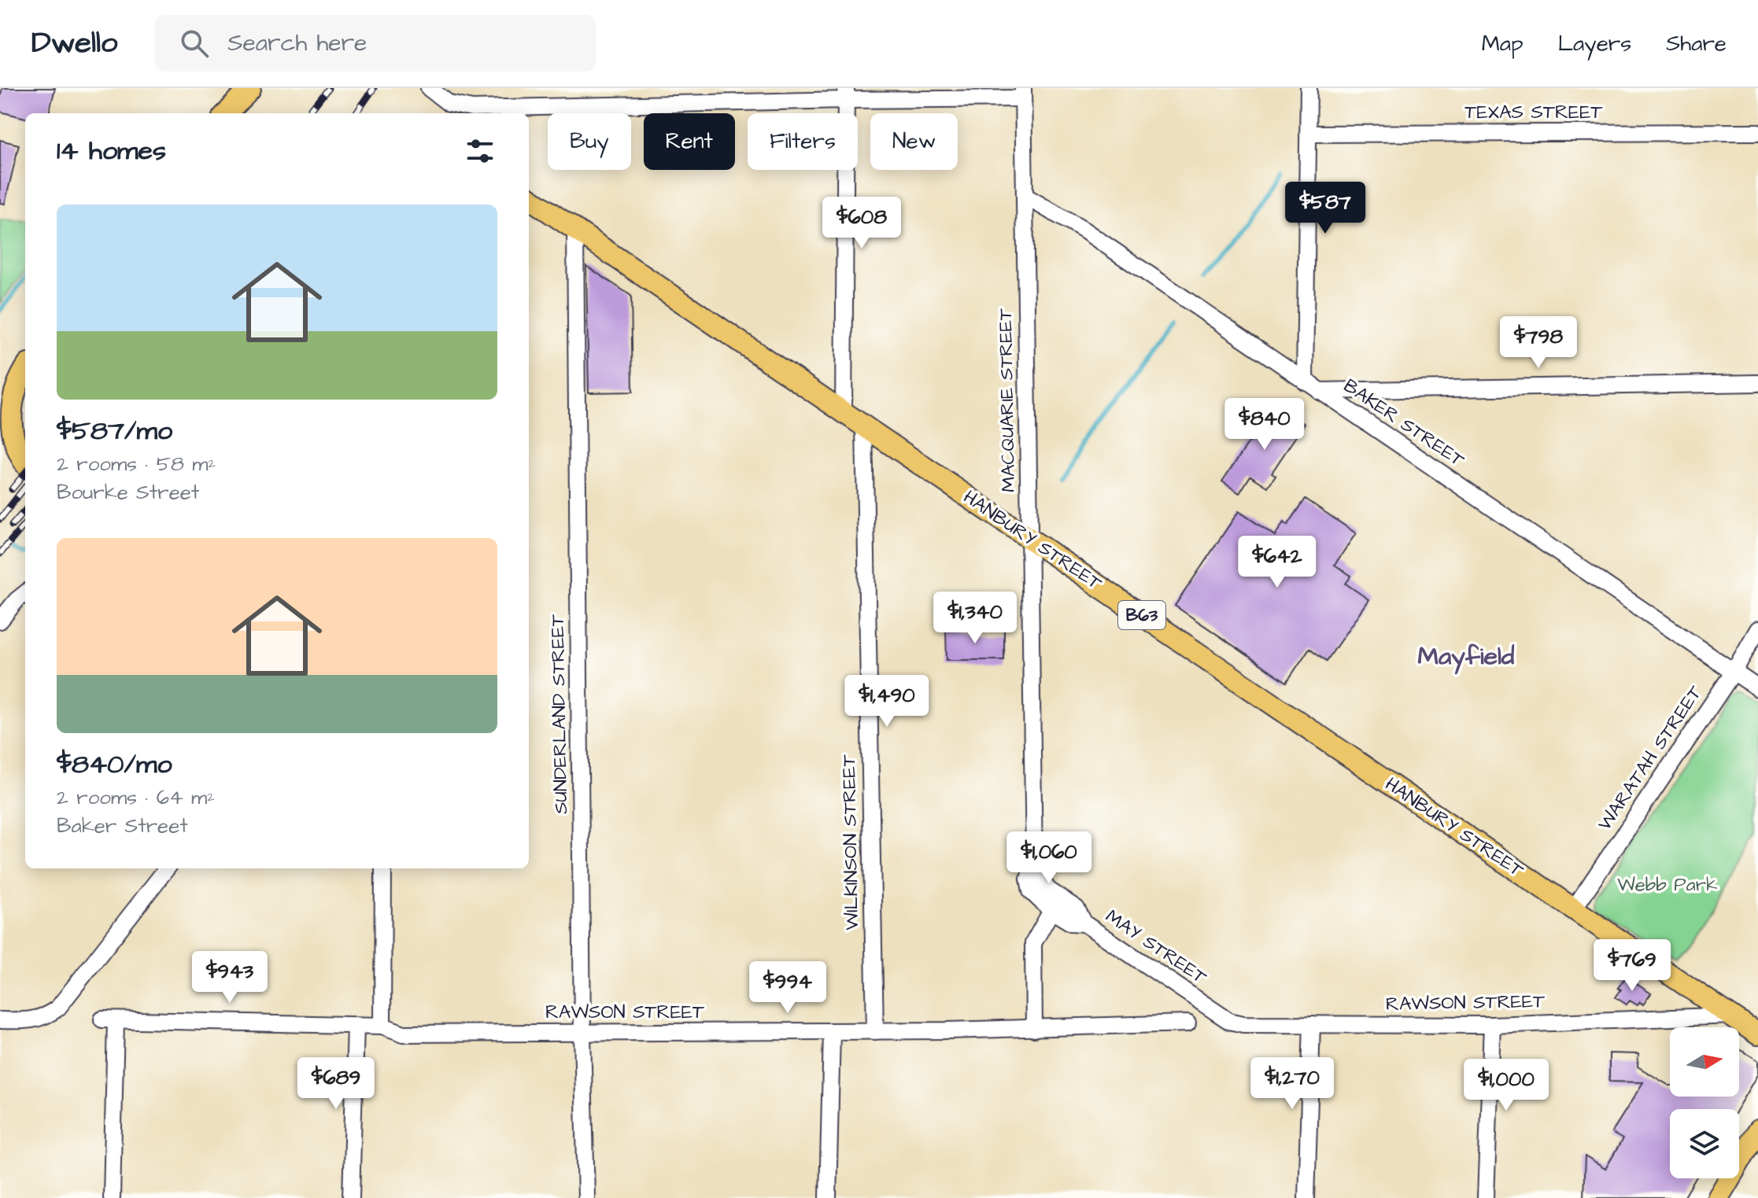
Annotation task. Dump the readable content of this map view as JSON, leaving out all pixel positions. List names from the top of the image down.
{
  "streets": {
    "main road": ["HANBURY STREET", "B63"],
    "street": [
      "TEXAS STREET",
      "MACQUARIE STREET",
      "BAKER STREET",
      "SUNDERLAND STREET",
      "WARATAH STREET",
      "WILKINSON STREET",
      "MAY STREET",
      "RAWSON STREET"
    ]
  },
  "crossings": [
    ["MACQUARIE STREET", "BAKER STREET"],
    ["MACQUARIE STREET", "HANBURY STREET"],
    ["MACQUARIE STREET", "MAY STREET"],
    ["BAKER STREET", "WARATAH STREET"],
    ["HANBURY STREET", "SUNDERLAND STREET"],
    ["HANBURY STREET", "WARATAH STREET"],
    ["HANBURY STREET", "WILKINSON STREET"],
    ["HANBURY STREET", "RAWSON STREET"],
    ["SUNDERLAND STREET", "RAWSON STREET"],
    ["WILKINSON STREET", "RAWSON STREET"],
    ["MAY STREET", "RAWSON STREET"]
  ],
  "districts": ["Mayfield"],
  "parks": ["Webb Park"],
  "north": "right",
  "page": {
    "header": "Dwello",
    "search": "Search here",
    "nav": ["Map", "Layers", "Share"],
    "chip": [
      "Buy",
      "Rent",
      "Filters",
      "New"
    ],
    "heading": "14 homes",
    "price": [
      "$587",
      "$608",
      "$798",
      "$840",
      "$642",
      "$1,340",
      "$1,490",
      "$1,060",
      "$769",
      "$943",
      "$994",
      "$689",
      "$1,270",
      "$1,000"
    ],
    "list": [
      {
        "name": "$587/mo",
        "note": "2 rooms · 58 m² · Bourke Street"
      },
      {
        "name": "$840/mo",
        "note": "2 rooms · 64 m² · Baker Street"
      }
    ]
  }
}
